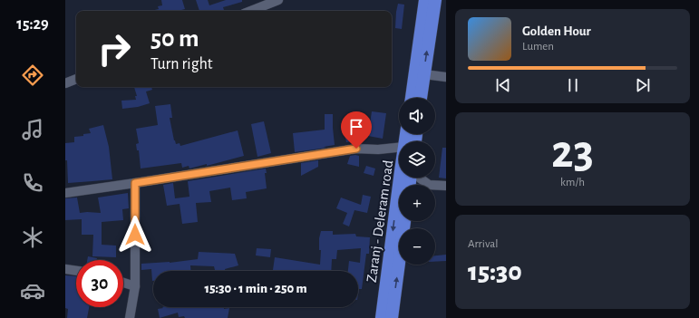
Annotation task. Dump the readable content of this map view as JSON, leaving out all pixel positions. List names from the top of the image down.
{
  "streets": {
    "highway": ["Zaranj - Deleram road"]
  },
  "page": {
    "tabs": "15:29",
    "turn": ["50 m", "Turn right"],
    "song": ["Golden Hour", "Lumen"],
    "map_buttons": ["+", "−"],
    "tile": [
      ["23", "km/h"],
      ["Arrival", "15:30"]
    ],
    "limit": "30",
    "trip": "15:30 · 1 min · 250 m"
  }
}
